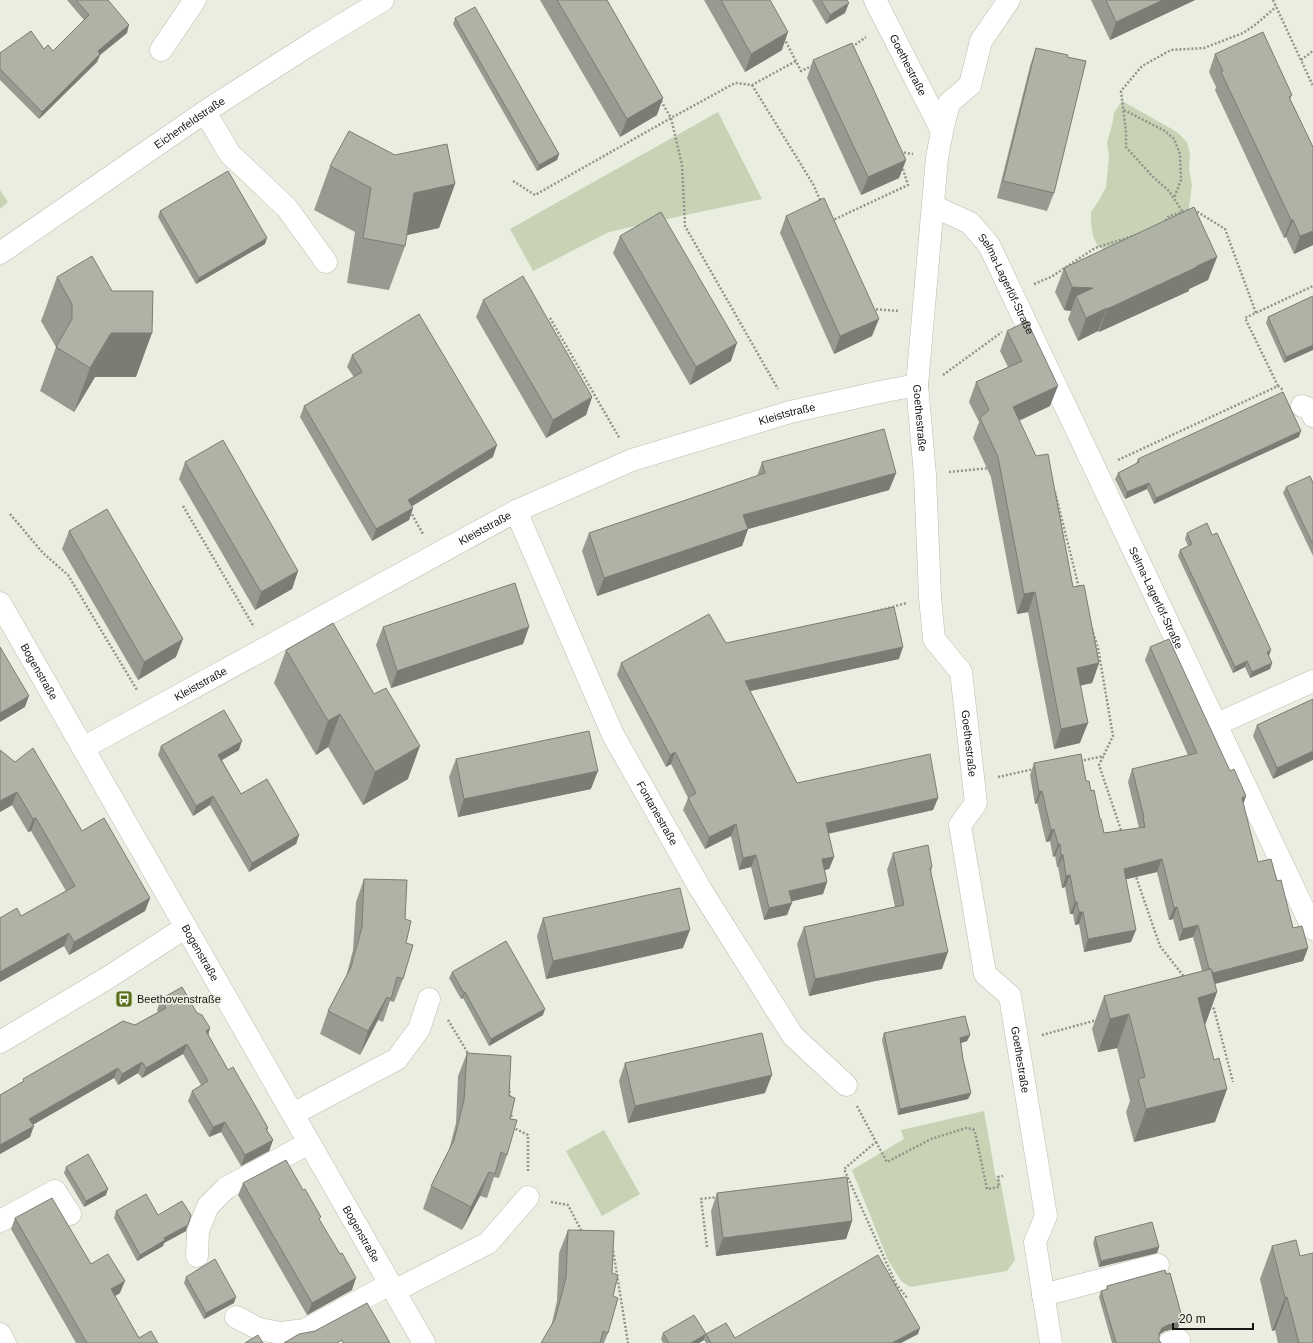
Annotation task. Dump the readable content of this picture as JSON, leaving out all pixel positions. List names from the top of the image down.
{
  "streets": {
    "street": [
      "Goethestraße",
      "Eichenfeldstraße",
      "Selma-Lagerlöf-Straße",
      "Kleiststraße",
      "Bogenstraße",
      "Fontanestraße"
    ]
  },
  "crossings": [
    ["Goethestraße", "Selma-Lagerlöf-Straße"],
    ["Goethestraße", "Kleiststraße"],
    ["Kleiststraße", "Bogenstraße"],
    ["Kleiststraße", "Fontanestraße"]
  ],
  "places": {
    "bus stop": ["Beethovenstraße"]
  },
  "scale_bar": "20 m"
}
